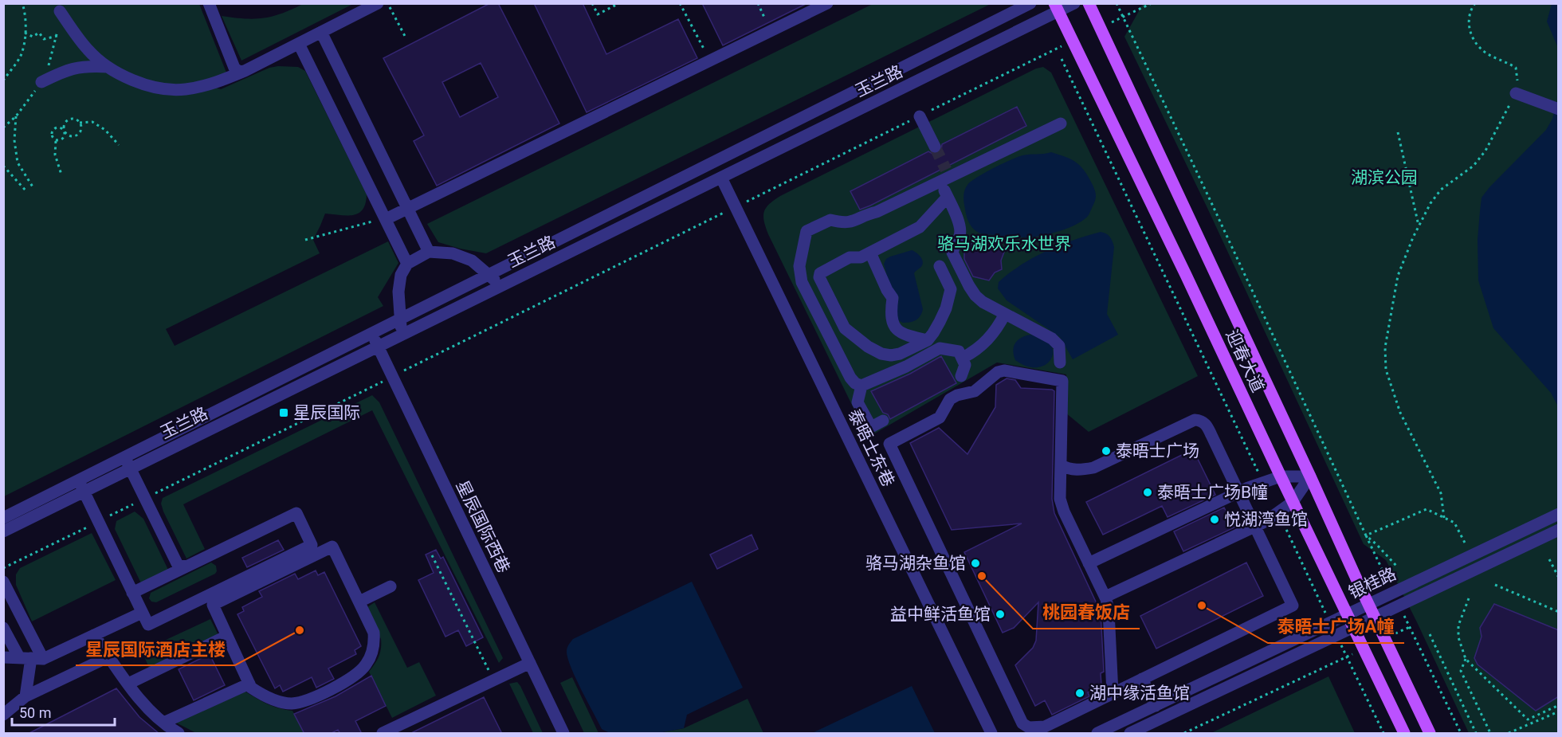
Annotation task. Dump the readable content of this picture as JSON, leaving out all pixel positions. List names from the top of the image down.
{
  "streets": {
    "main road": ["迎春大道"],
    "street": [
      "玉兰路",
      "泰晤士东巷",
      "星辰国际西巷",
      "银桂路"
    ]
  },
  "crossings": [
    ["玉兰路", "迎春大道"],
    ["玉兰路", "泰晤士东巷"],
    ["玉兰路", "星辰国际西巷"],
    ["迎春大道", "银桂路"]
  ],
  "parks": ["湖滨公园", "骆马湖欢乐水世界"],
  "places": {
    "transit": ["星辰国际"],
    "other": [
      "泰晤士广场",
      "泰晤士广场B幢",
      "悦湖湾鱼馆",
      "骆马湖杂鱼馆",
      "桃园春饭店",
      "泰晤士广场A幢",
      "益中鲜活鱼馆",
      "星辰国际酒店主楼",
      "湖中缘活鱼馆"
    ]
  },
  "scale_bar": "50 m"
}
